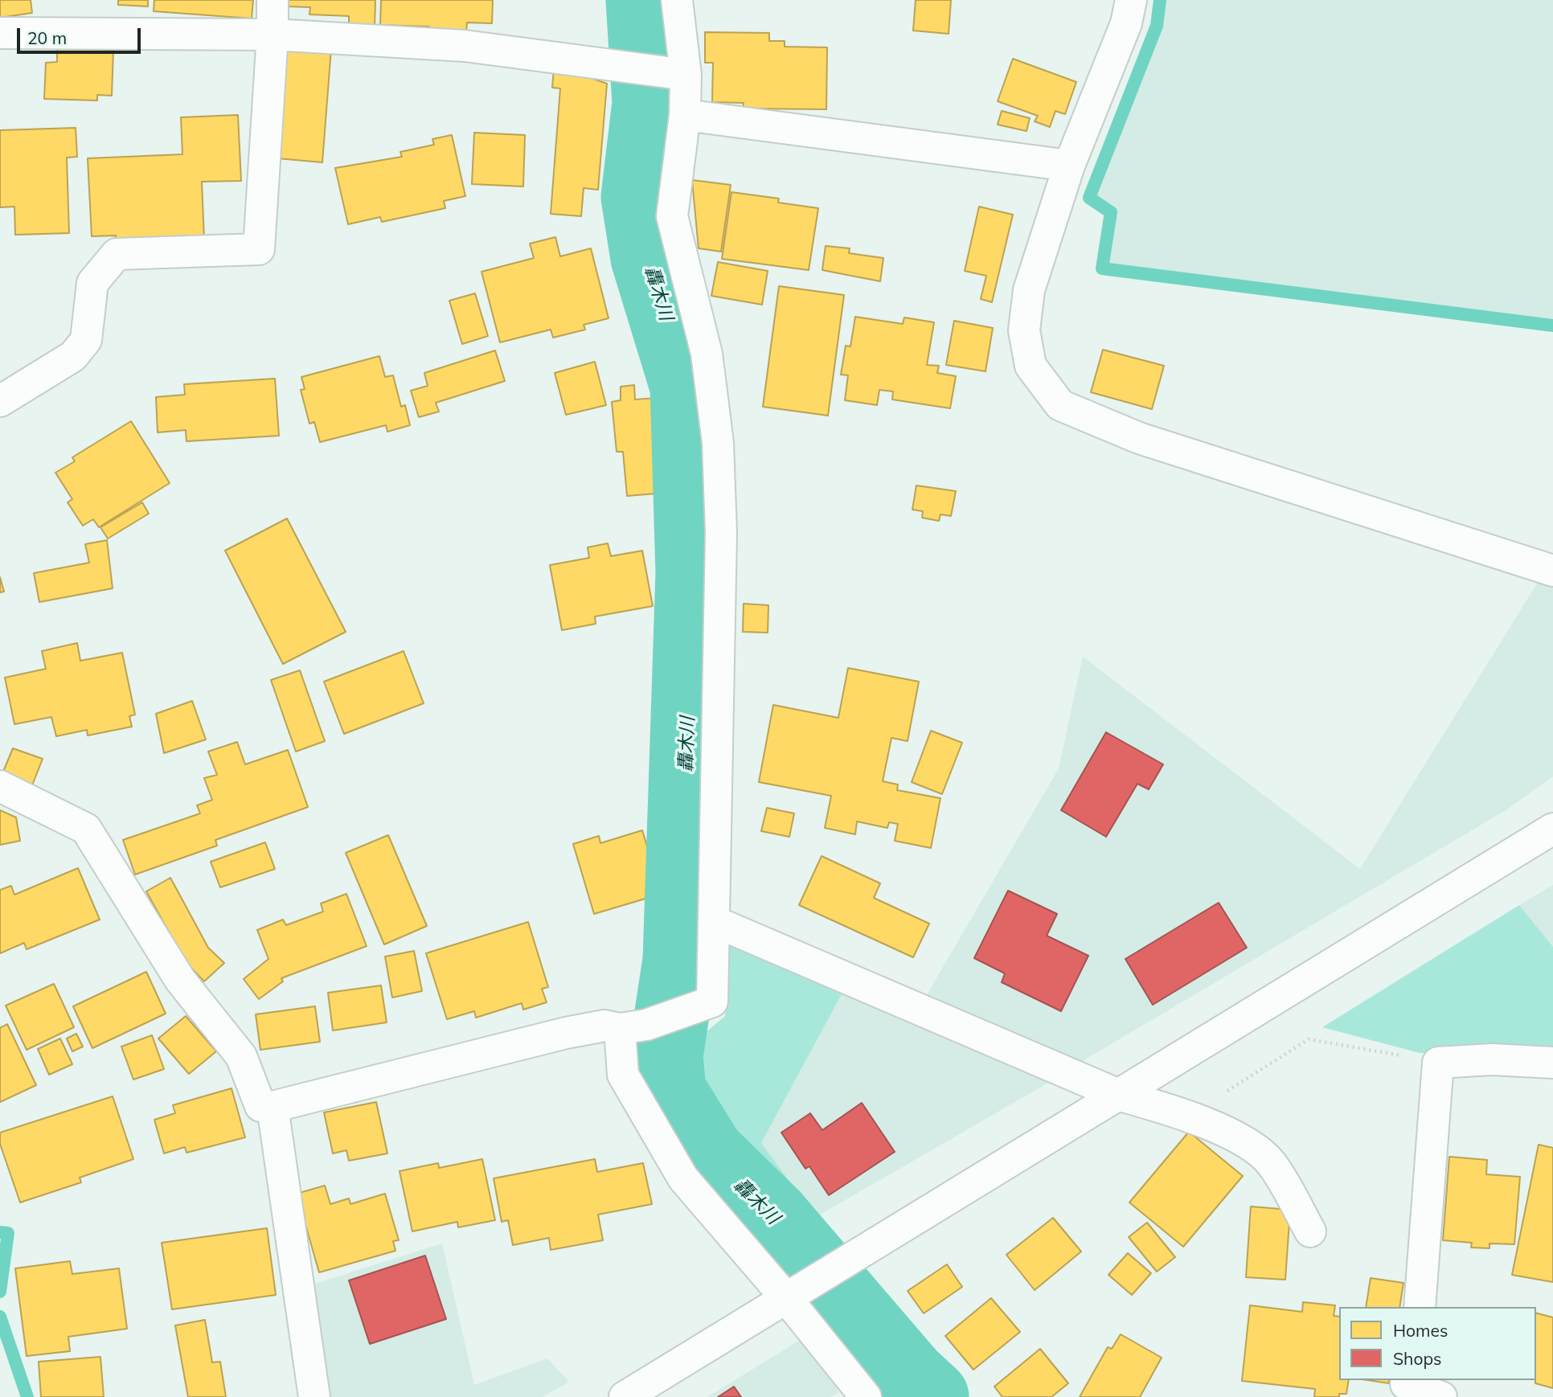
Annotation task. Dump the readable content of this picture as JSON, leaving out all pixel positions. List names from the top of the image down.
{
  "water": ["轟木川"],
  "legend": ["Homes", "Shops"],
  "scale_bar": "20 m"
}
